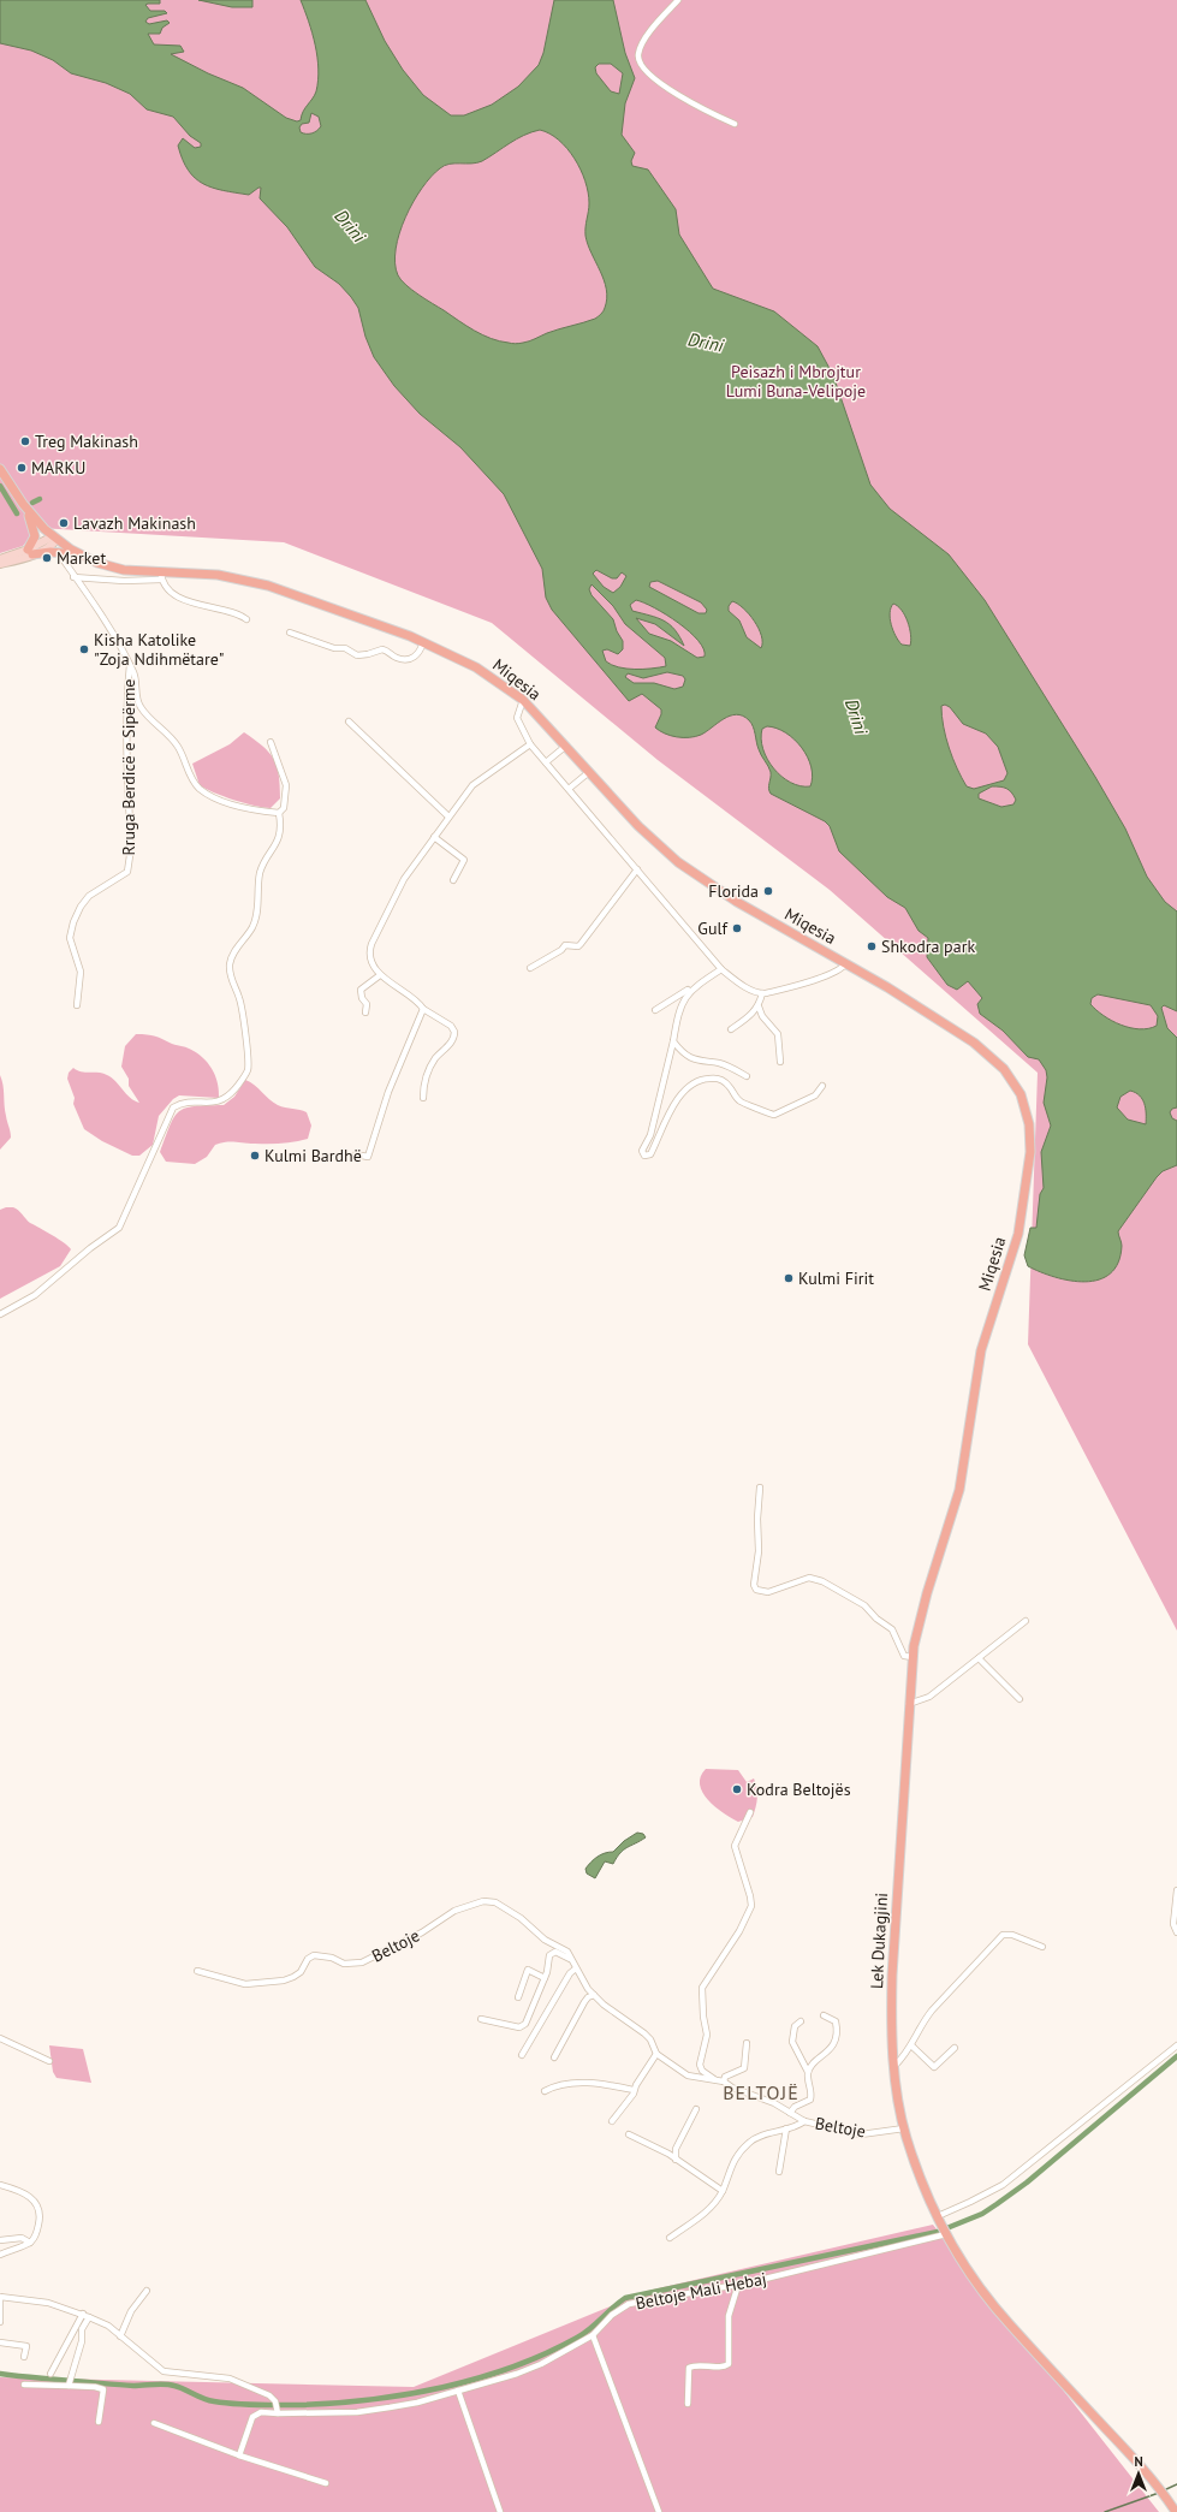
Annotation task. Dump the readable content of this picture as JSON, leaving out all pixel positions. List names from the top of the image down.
{
  "streets": {
    "main road": ["Miqesia", "Lek Dukagjini"],
    "street": ["Rruga Berdicë e Sipërme", "Beltoje", "Beltoje Mali Hebaj"]
  },
  "crossings": [
    ["Miqesia", "Lek Dukagjini"],
    ["Lek Dukagjini", "Beltoje"],
    ["Lek Dukagjini", "Beltoje Mali Hebaj"]
  ],
  "districts": ["BELTOJË"],
  "water": ["Drini"],
  "parks": ["Peisazh i Mbrojtur Lumi Buna-Velipoje"],
  "places": [
    "Treg Makinash",
    "MARKU",
    "Lavazh Makinash",
    "Market",
    "Kisha Katolike \"Zoja Ndihmëtare\"",
    "Florida",
    "Gulf",
    "Shkodra park",
    "Kulmi Bardhë",
    "Kulmi Firit",
    "Kodra Beltojës"
  ],
  "north": "top"
}
